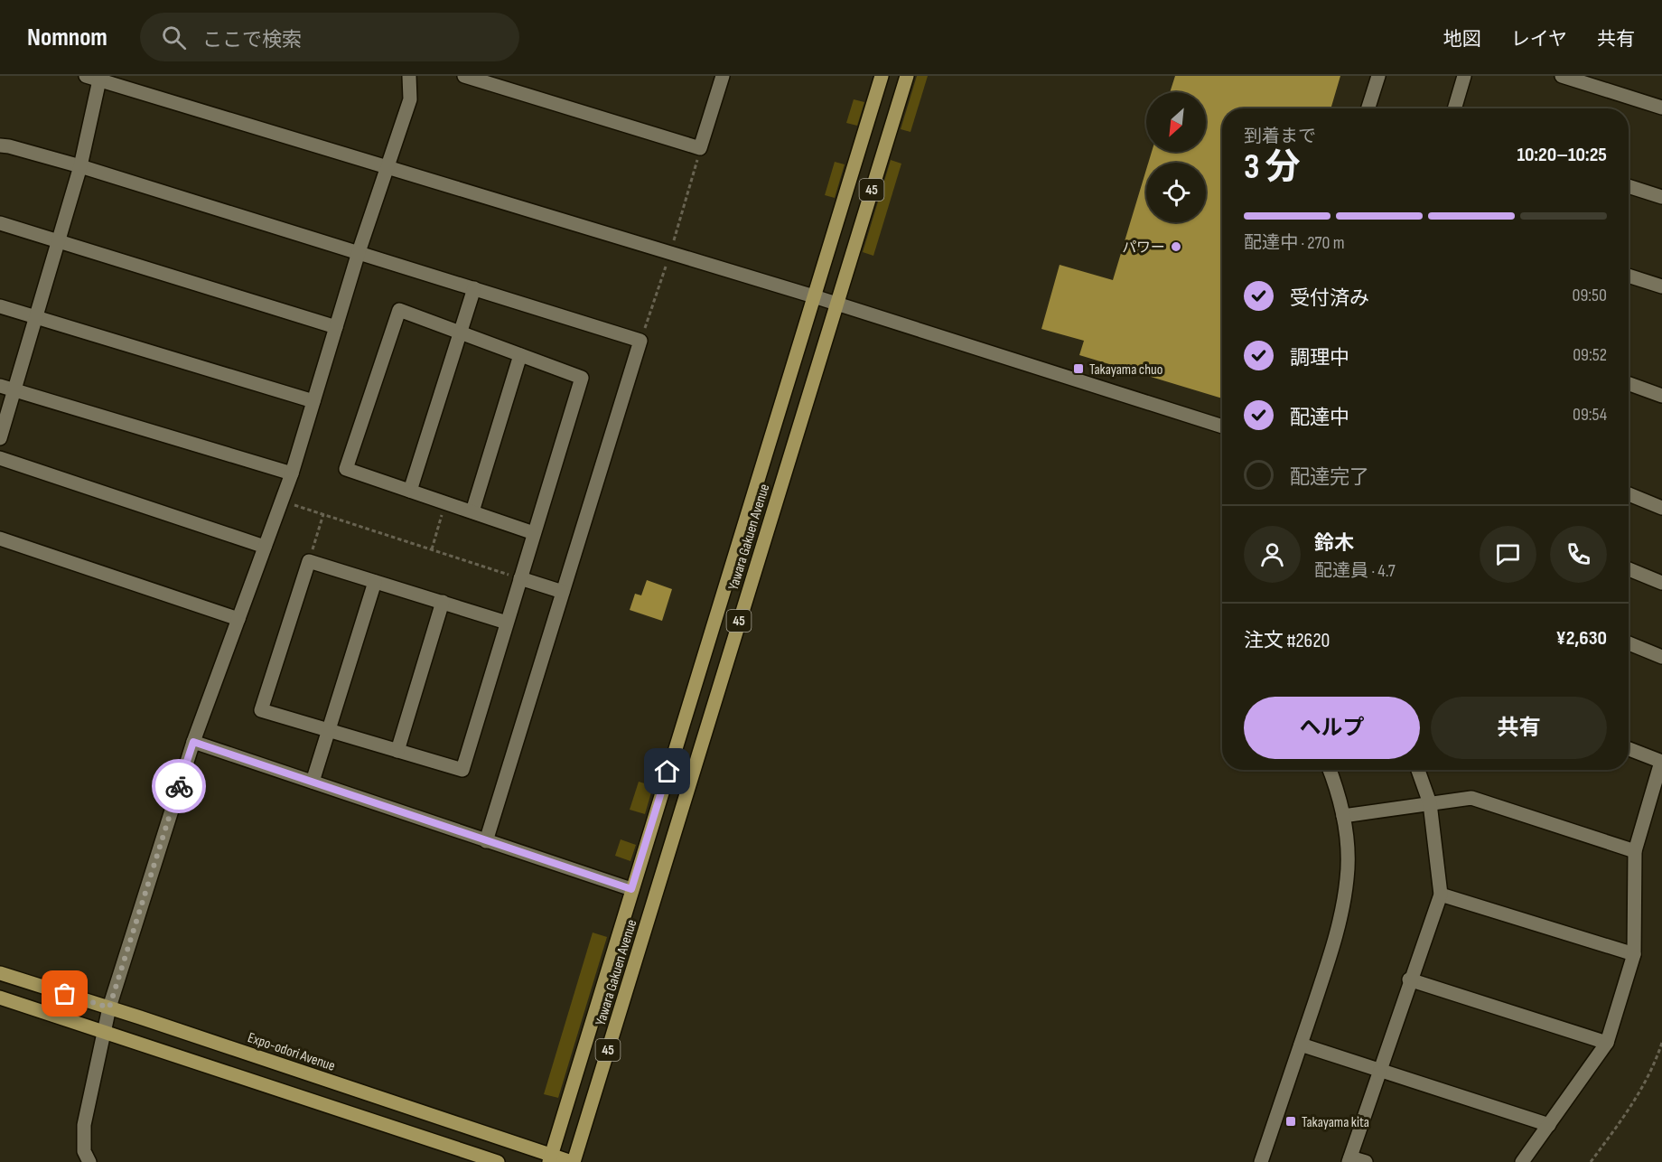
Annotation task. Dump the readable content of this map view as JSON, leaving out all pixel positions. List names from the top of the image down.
{
  "streets": {
    "main road": ["45", "Yawara Gakuen Avenue", "Expo-odori Avenue"]
  },
  "crossings": [
    ["Yawara Gakuen Avenue", "Expo-odori Avenue"]
  ],
  "places": {
    "other": ["パワー"],
    "transit": ["Takayama chuo", "Takayama kita"]
  },
  "north": "bottom left",
  "page": {
    "header": "Nomnom",
    "search": "ここで検索",
    "nav": ["地図", "レイヤ", "共有"],
    "heading": ["3 分", "到着まで", "10:20–10:25"],
    "panel": [
      "鈴木",
      "配達員 · 4.7",
      "注文 #2620",
      "¥2,630"
    ],
    "bar": "配達中 · 270 m",
    "list": [
      ["受付済み", "09:50"],
      ["調理中", "09:52"],
      ["配達中", "09:54"],
      "配達完了"
    ],
    "buttons": ["ヘルプ", "共有"]
  }
}
